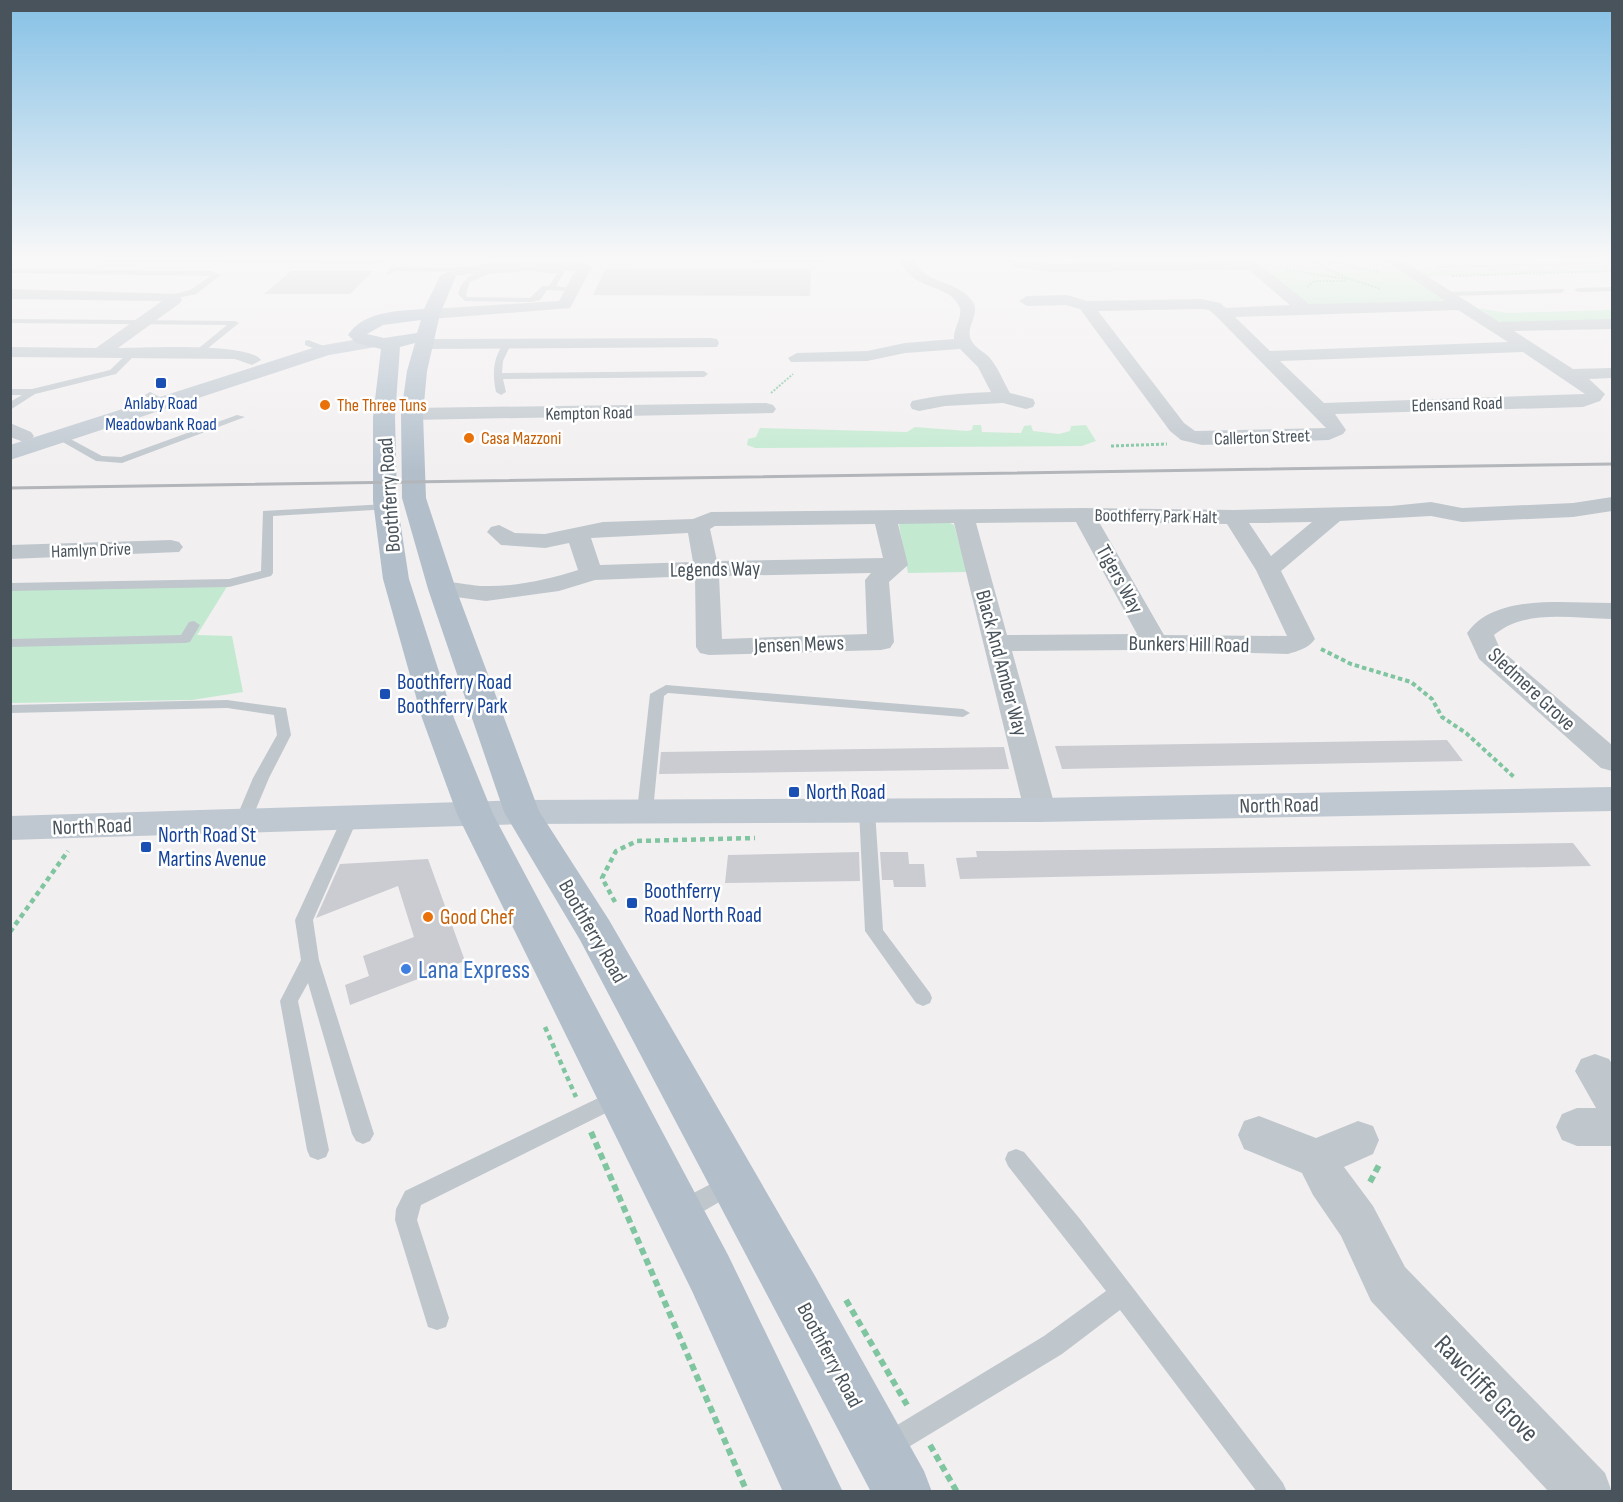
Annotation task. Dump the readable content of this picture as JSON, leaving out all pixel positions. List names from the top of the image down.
{
  "streets": {
    "main road": ["Boothferry Road"],
    "street": [
      "Edensand Road",
      "Kempton Road",
      "Callerton Street",
      "Boothferry Park Halt",
      "Hamlyn Drive",
      "Legends Way",
      "Tigers Way",
      "Jensen Mews",
      "Bunkers Hill Road",
      "Black And Amber Way",
      "Sledmere Grove",
      "North Road",
      "Rawcliffe Grove"
    ]
  },
  "crossings": [
    ["Edensand Road", "Callerton Street"],
    ["Kempton Road", "Boothferry Road"],
    ["Boothferry Road", "Legends Way"],
    ["Boothferry Road", "North Road"],
    ["Boothferry Park Halt", "Tigers Way"],
    ["Boothferry Park Halt", "Black And Amber Way"],
    ["Legends Way", "Jensen Mews"],
    ["Tigers Way", "Bunkers Hill Road"],
    ["Bunkers Hill Road", "Black And Amber Way"],
    ["Black And Amber Way", "North Road"]
  ],
  "places": {
    "transit": [
      "Anlaby Road Meadowbank Road",
      "Boothferry Road Boothferry Park",
      "North Road",
      "North Road St Martins Avenue",
      "Boothferry Road North Road"
    ],
    "other": [
      "The Three Tuns",
      "Casa Mazzoni",
      "Good Chef",
      "Lana Express"
    ]
  }
}
